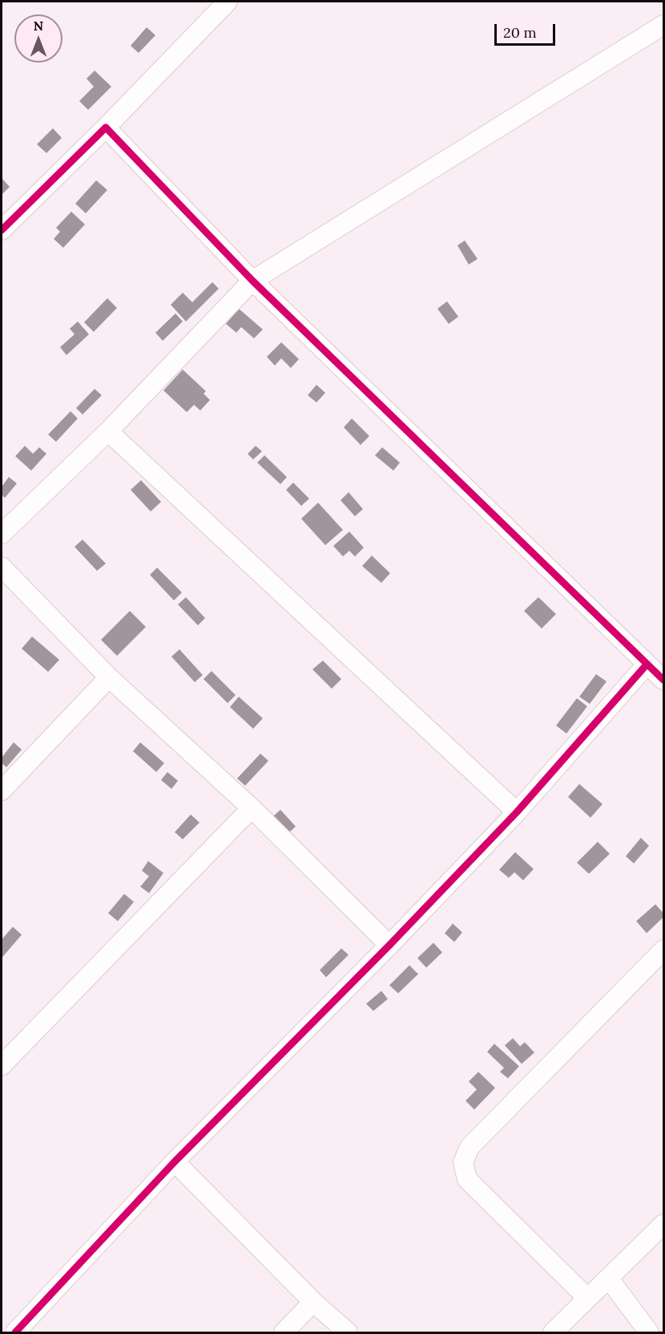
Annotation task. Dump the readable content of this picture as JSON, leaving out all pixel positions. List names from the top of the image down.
{
  "scale_bar": "20 m",
  "north": "top"
}
